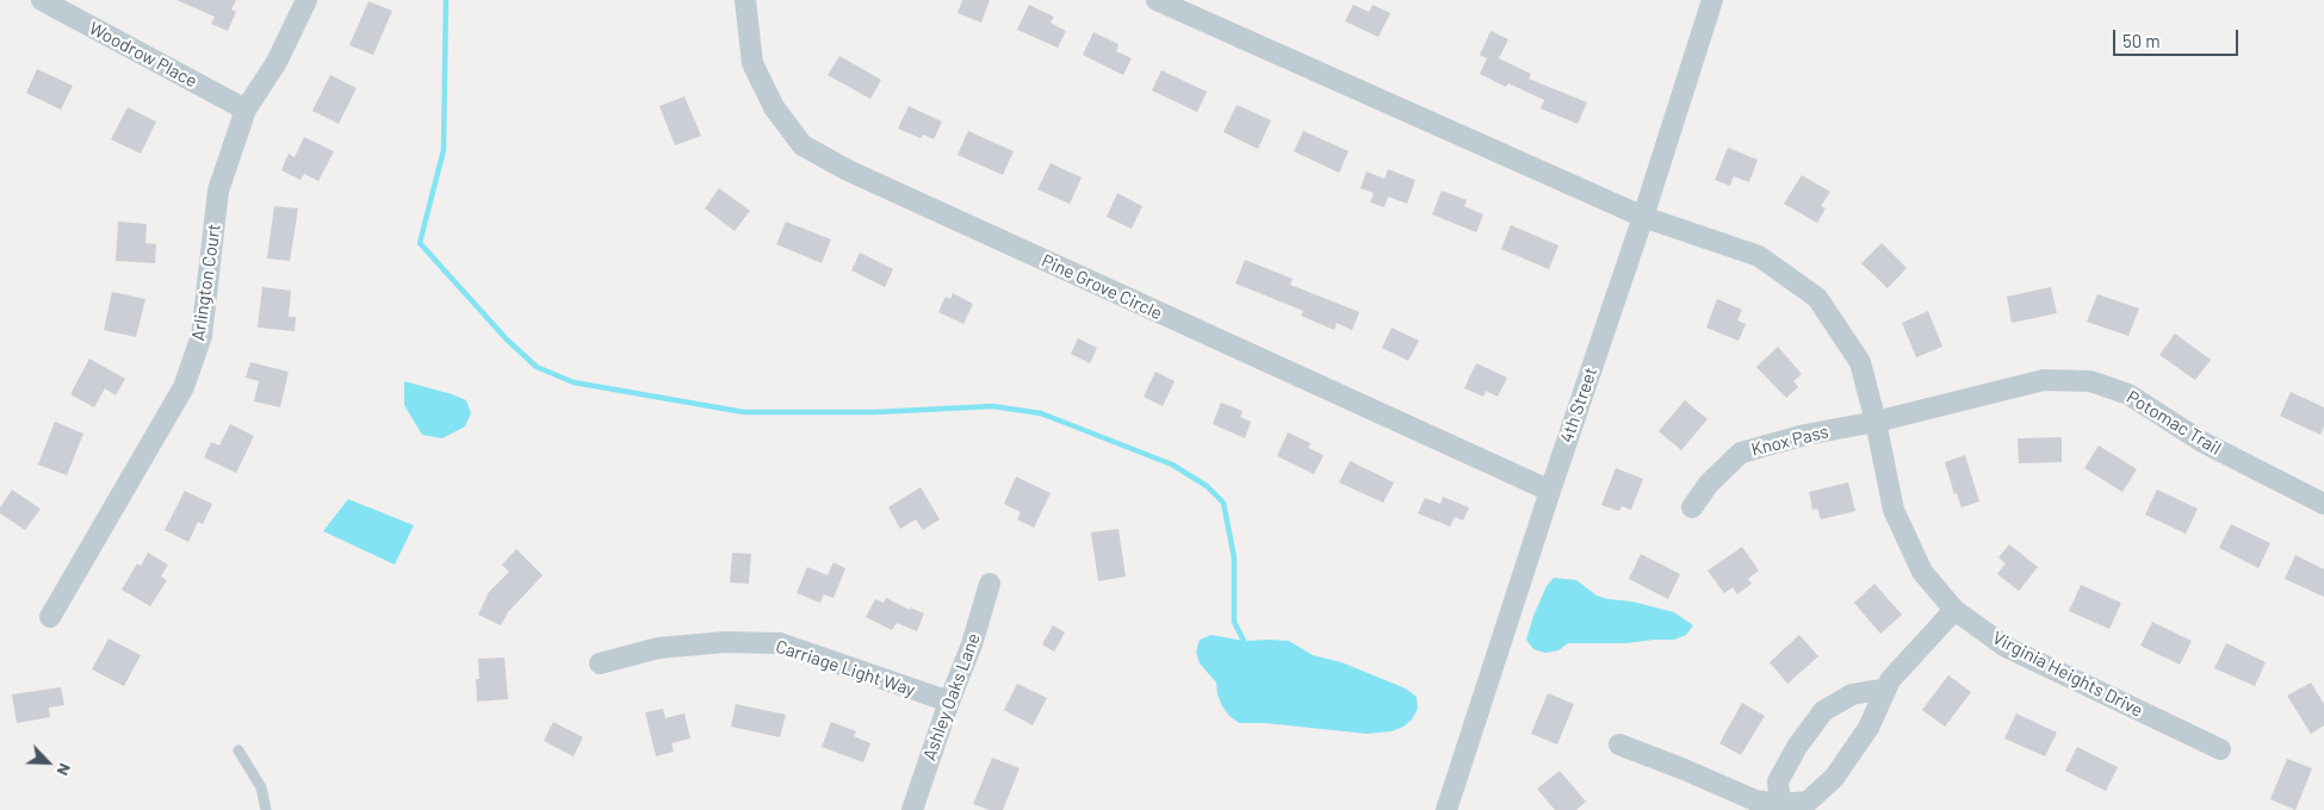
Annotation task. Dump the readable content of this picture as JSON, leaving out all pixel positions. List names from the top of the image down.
{
  "streets": {
    "street": [
      "Woodrow Place",
      "Arlington Court",
      "Pine Grove Circle",
      "4th Street",
      "Potomac Trail",
      "Knox Pass",
      "Carriage Light Way",
      "Virginia Heights Drive",
      "Ashley Oaks Lane"
    ]
  },
  "crossings": [
    ["Woodrow Place", "Arlington Court"],
    ["Pine Grove Circle", "4th Street"],
    ["4th Street", "Virginia Heights Drive"],
    ["Potomac Trail", "Knox Pass"],
    ["Potomac Trail", "Virginia Heights Drive"],
    ["Knox Pass", "Virginia Heights Drive"],
    ["Carriage Light Way", "Ashley Oaks Lane"]
  ],
  "scale_bar": "50 m",
  "north": "bottom right"
}
